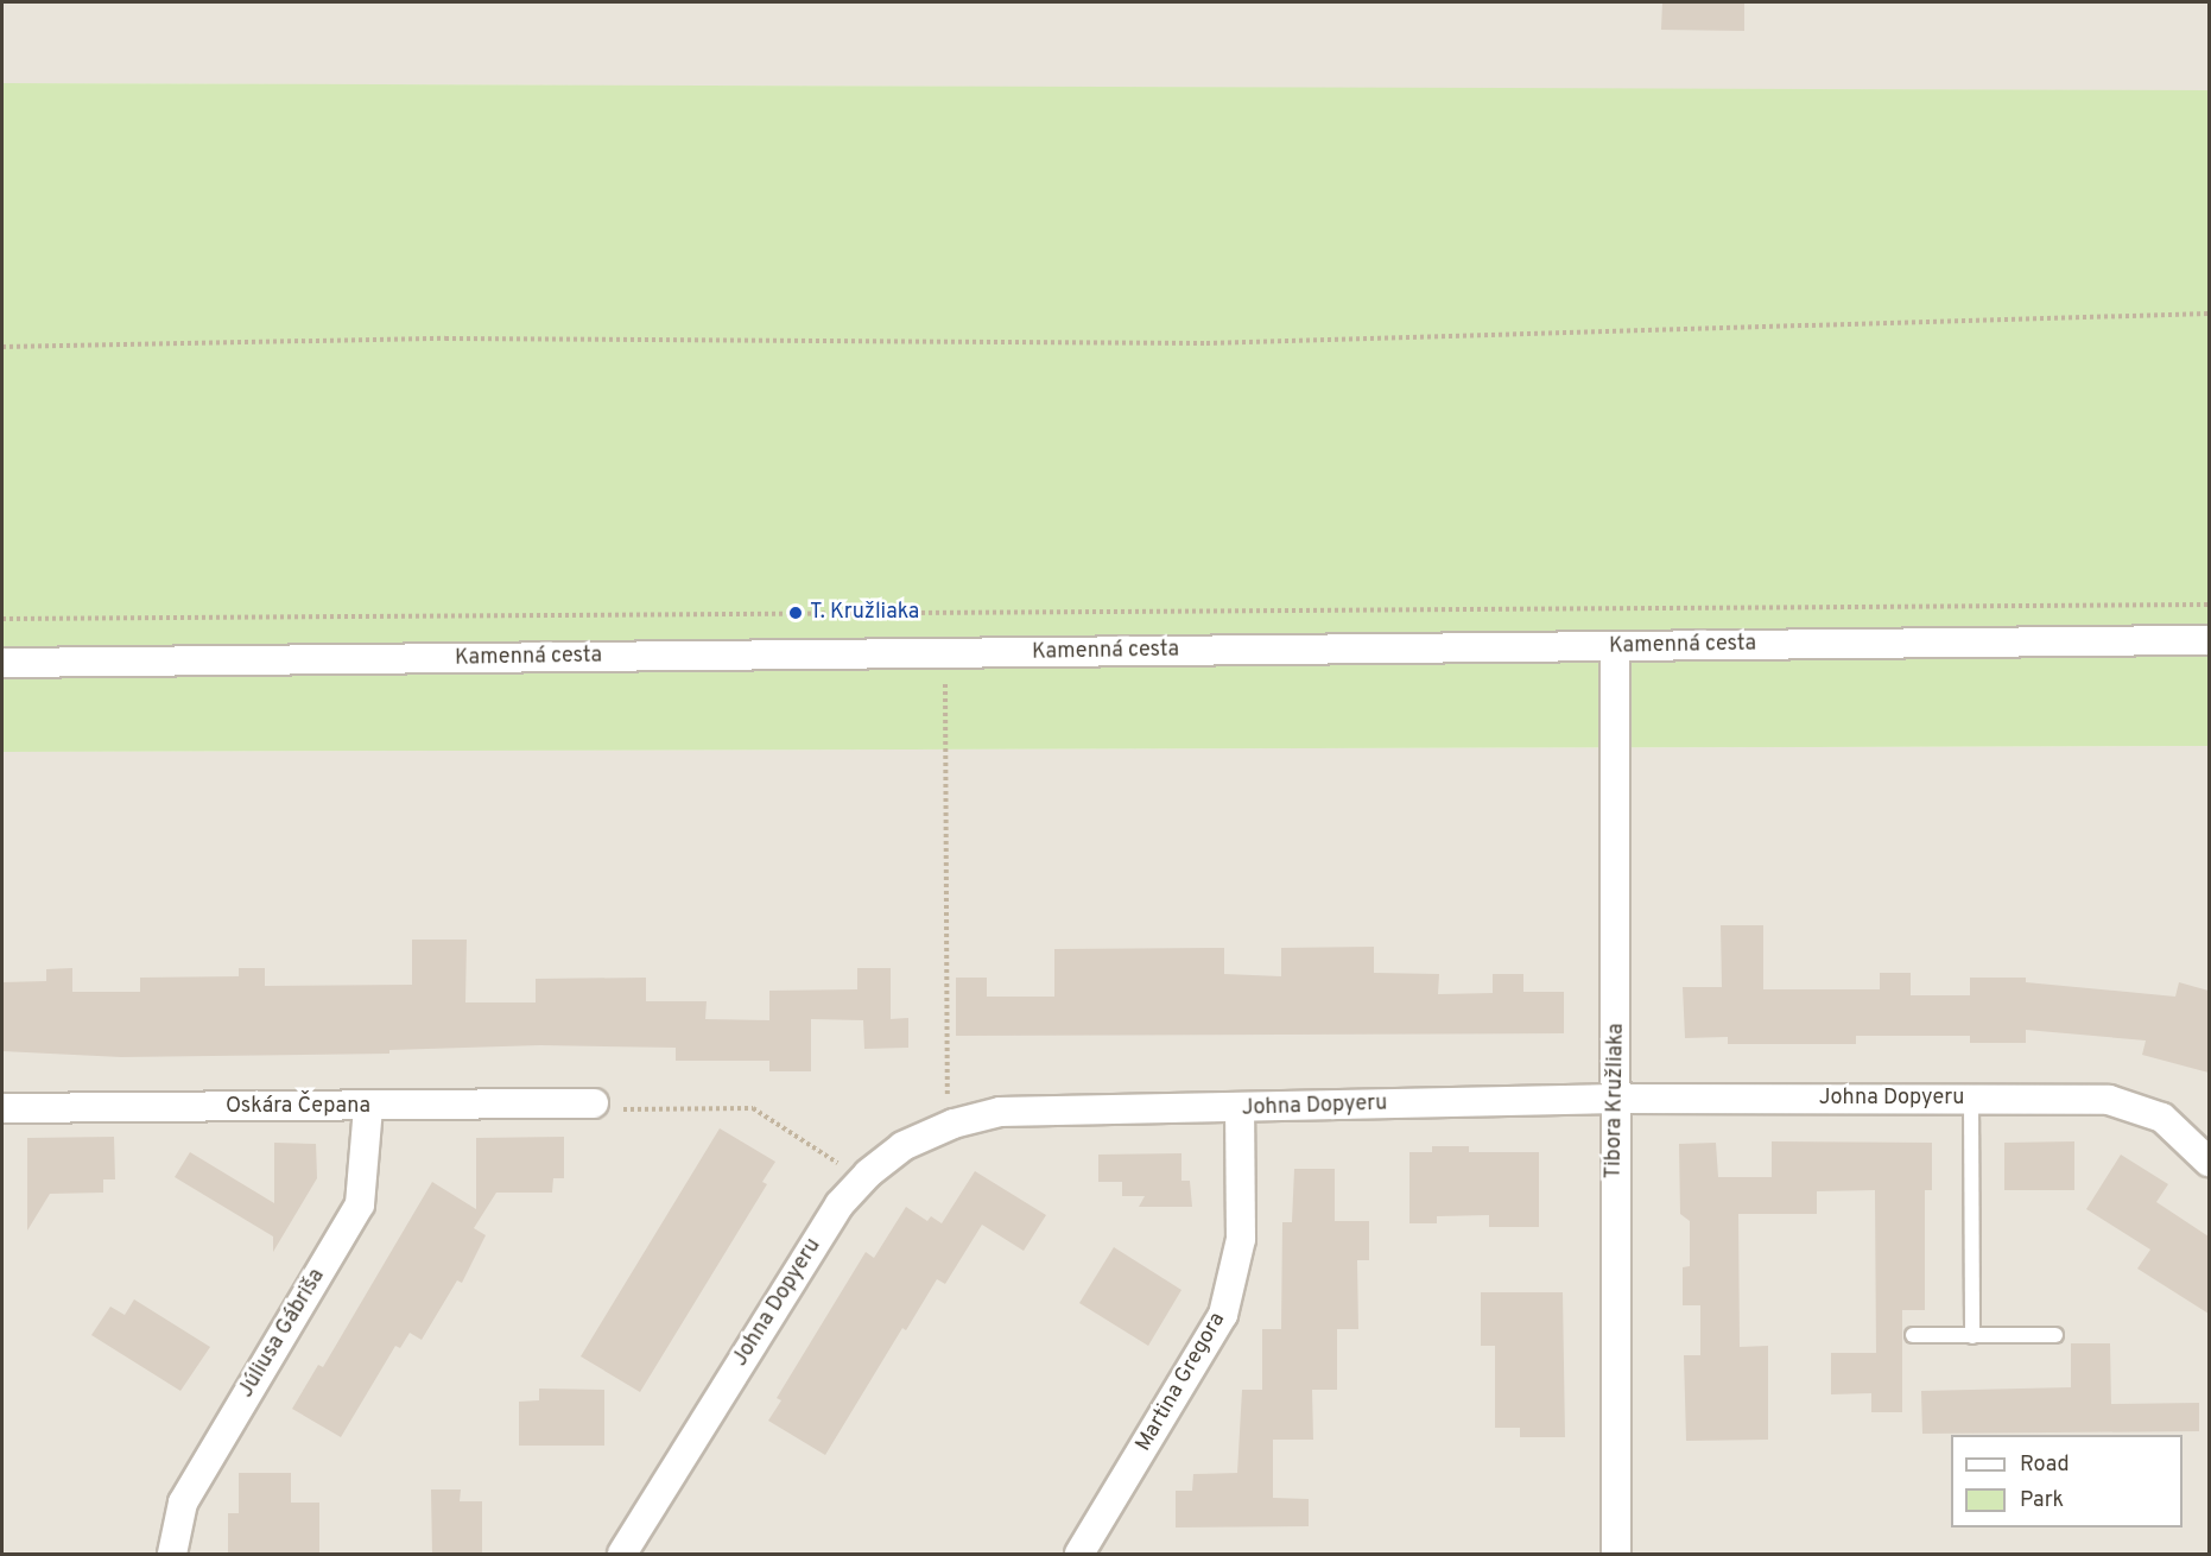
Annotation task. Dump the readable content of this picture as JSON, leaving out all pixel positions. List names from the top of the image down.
{
  "streets": {
    "street": [
      "Kamenná cesta",
      "Johna Dopyeru",
      "Tibora Kružliaka",
      "Oskára Čepana",
      "Júliusa Gábriša",
      "Martina Gregora"
    ]
  },
  "crossings": [
    ["Kamenná cesta", "Tibora Kružliaka"],
    ["Johna Dopyeru", "Tibora Kružliaka"],
    ["Johna Dopyeru", "Martina Gregora"],
    ["Oskára Čepana", "Júliusa Gábriša"]
  ],
  "places": ["T. Kružliaka"],
  "legend": ["Road", "Park"]
}
